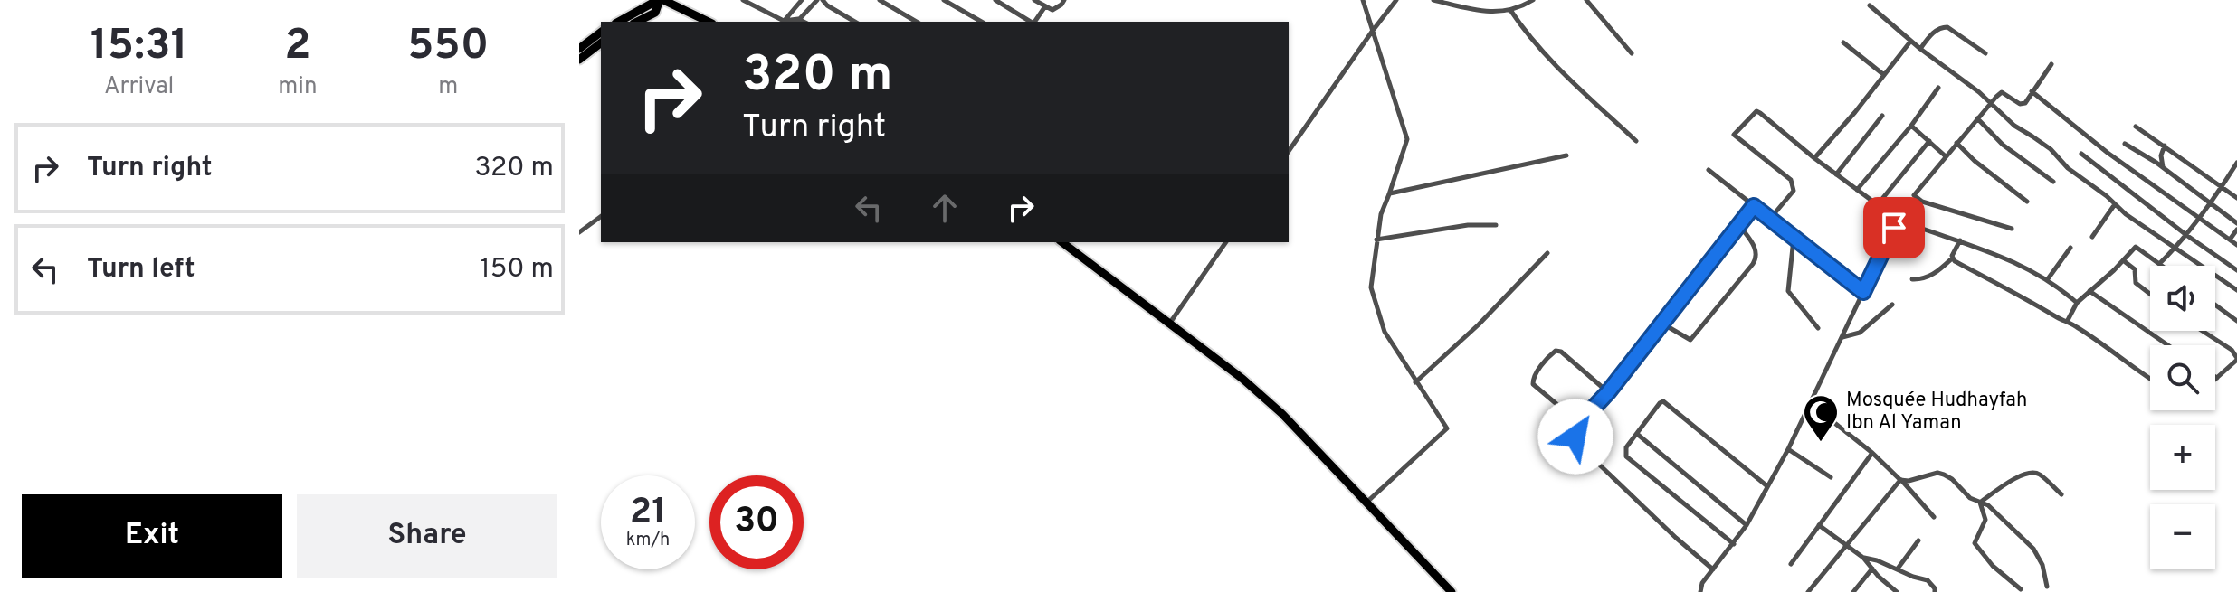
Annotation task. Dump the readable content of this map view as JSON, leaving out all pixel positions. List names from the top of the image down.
{
  "places": {
    "mosque": ["Mosquée Hudhayfah Ibn Al Yaman"]
  },
  "page": {
    "eta": [
      "15:31",
      "Arrival",
      "2",
      "min",
      "550",
      "m"
    ],
    "turn": ["320 m", "Turn right"],
    "list": [
      {
        "name": "Turn right",
        "value": "320 m"
      },
      {
        "name": "Turn left",
        "value": "150 m"
      }
    ],
    "map_buttons": ["+", "−"],
    "speed": "21 km/h",
    "limit": "30",
    "buttons": ["Exit", "Share"]
  }
}
